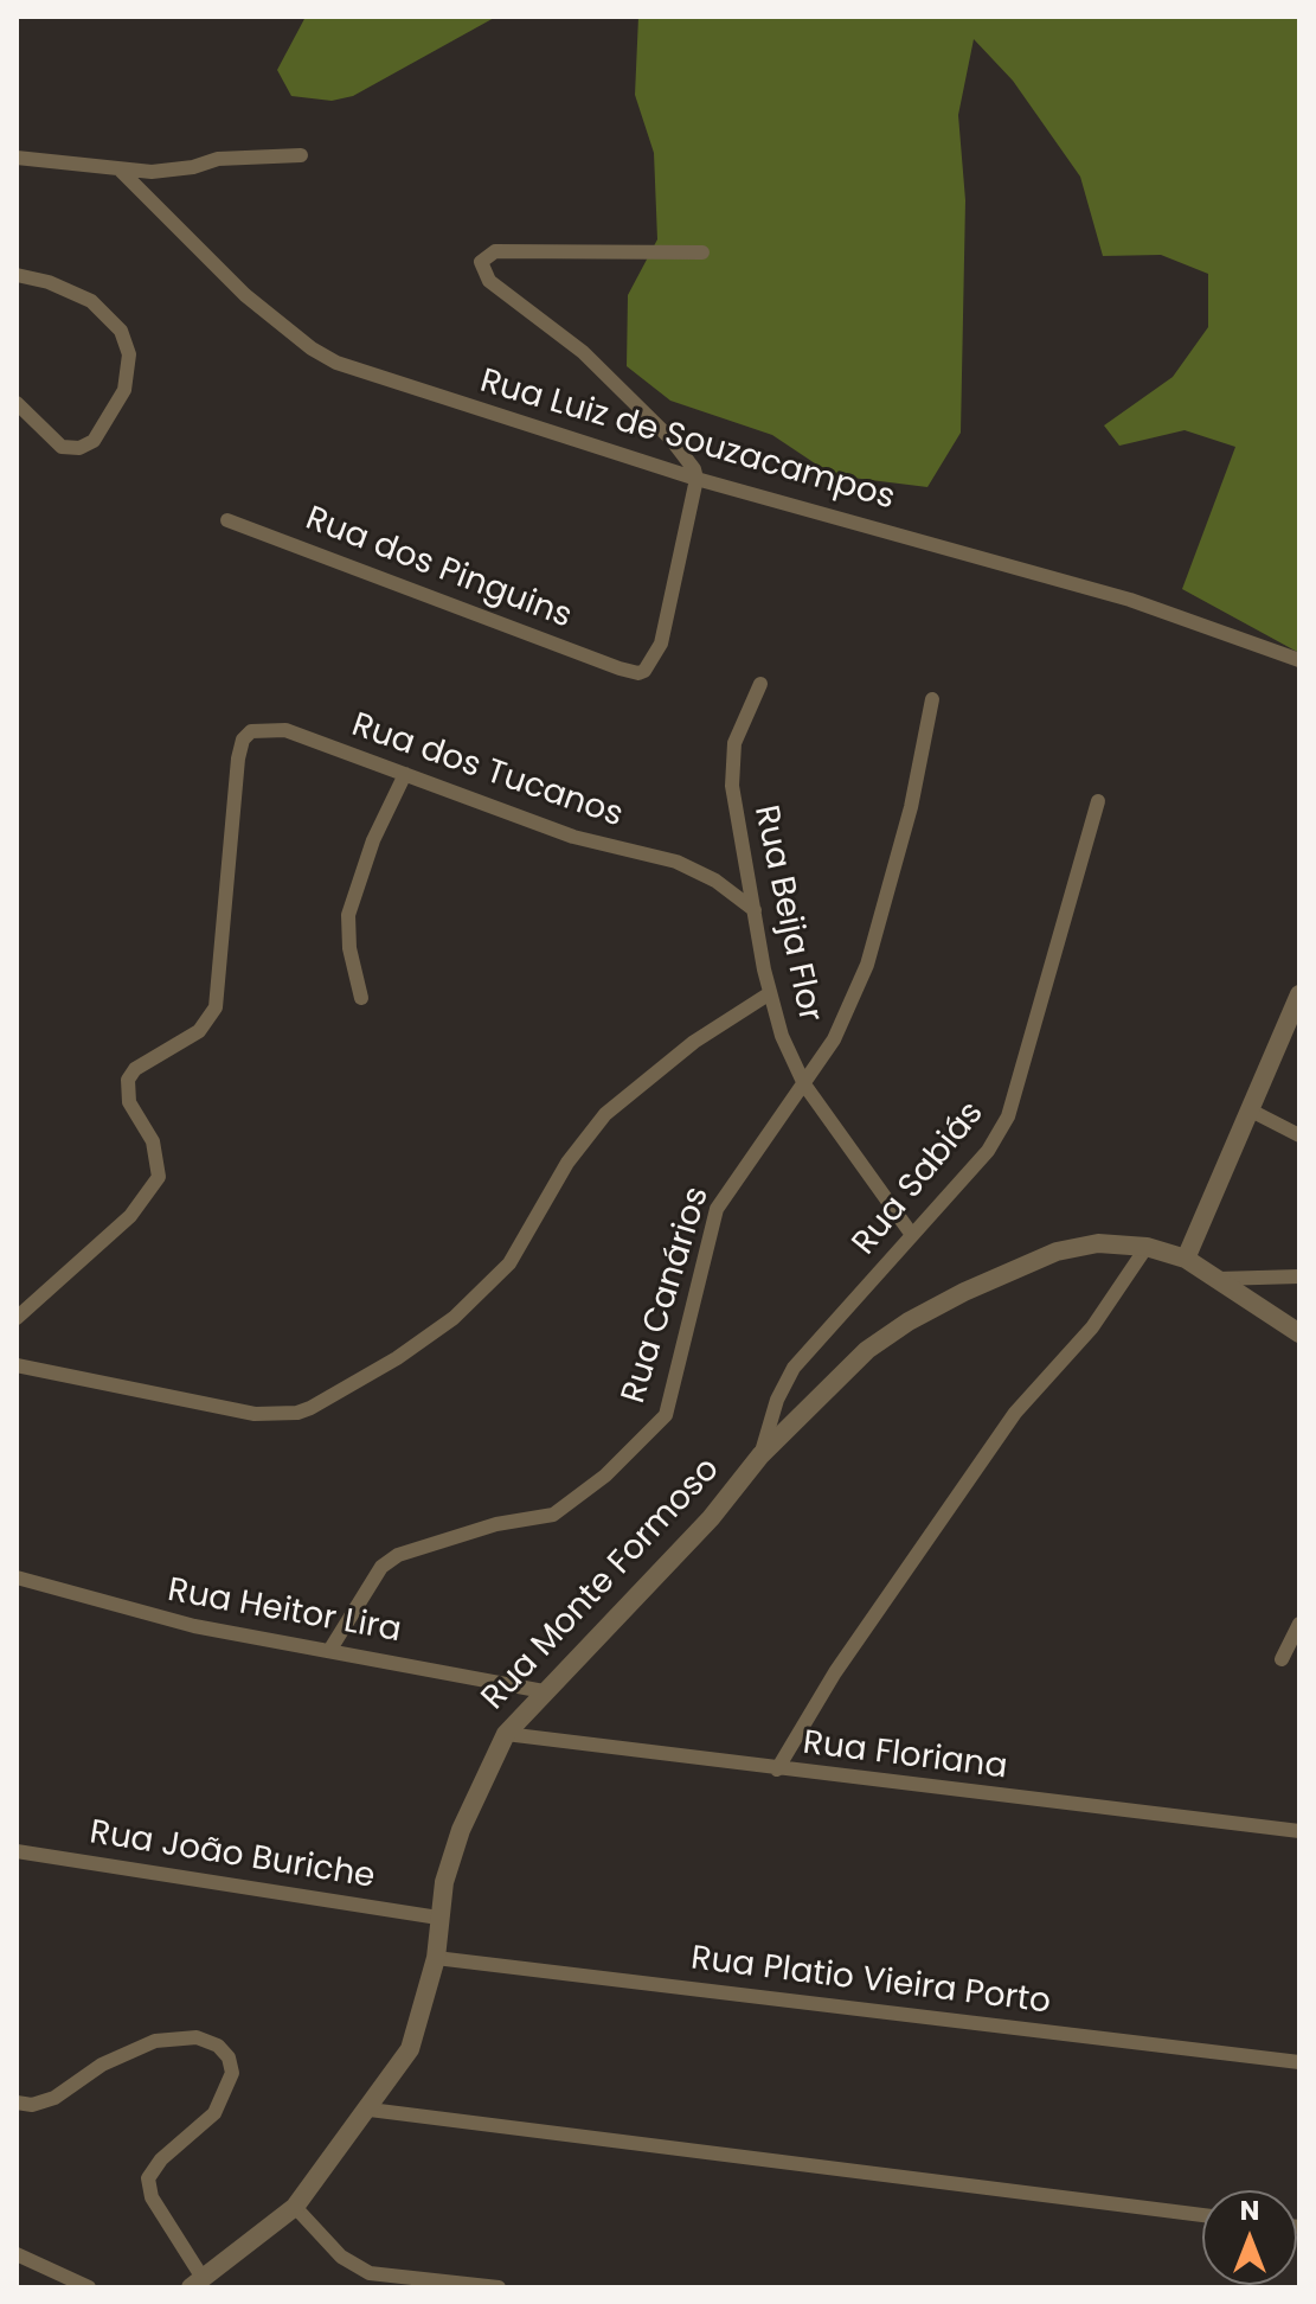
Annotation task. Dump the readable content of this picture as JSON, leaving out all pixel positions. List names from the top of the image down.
{
  "streets": {
    "street": [
      "Rua Luiz de Souzacampos",
      "Rua dos Pinguins",
      "Rua dos Tucanos",
      "Rua Beija Flor",
      "Rua Sabiás",
      "Rua Canários",
      "Rua Monte Formoso",
      "Rua Heitor Lira",
      "Rua Floriana",
      "Rua João Buriche",
      "Rua Platio Vieira Porto"
    ]
  },
  "crossings": [
    ["Rua Luiz de Souzacampos", "Rua dos Pinguins"],
    ["Rua dos Tucanos", "Rua Beija Flor"],
    ["Rua Beija Flor", "Rua Sabiás"],
    ["Rua Beija Flor", "Rua Canários"],
    ["Rua Sabiás", "Rua Monte Formoso"],
    ["Rua Canários", "Rua Heitor Lira"],
    ["Rua Monte Formoso", "Rua Heitor Lira"],
    ["Rua Monte Formoso", "Rua Floriana"],
    ["Rua Monte Formoso", "Rua João Buriche"],
    ["Rua Monte Formoso", "Rua Platio Vieira Porto"]
  ],
  "north": "top"
}
